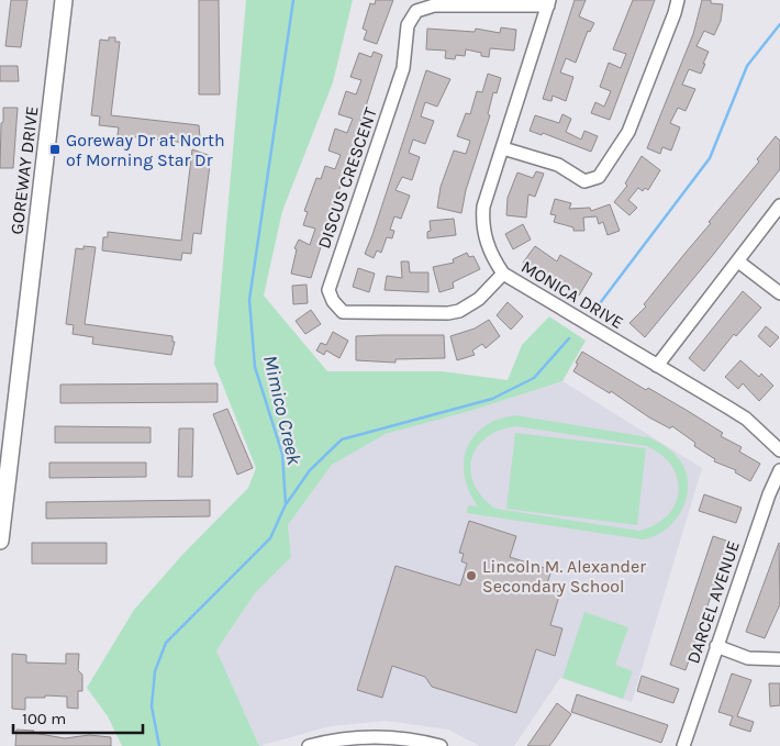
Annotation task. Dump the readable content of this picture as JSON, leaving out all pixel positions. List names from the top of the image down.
{
  "streets": {
    "main road": ["GOREWAY DRIVE"],
    "street": ["DISCUS CRESCENT", "MONICA DRIVE", "DARCEL AVENUE"]
  },
  "crossings": [
    ["DISCUS CRESCENT", "MONICA DRIVE"]
  ],
  "water": ["Mimico Creek"],
  "places": {
    "transit": ["Goreway Dr at North of Morning Star Dr"],
    "other": ["Lincoln M. Alexander Secondary School"]
  },
  "scale_bar": "100 m"
}
